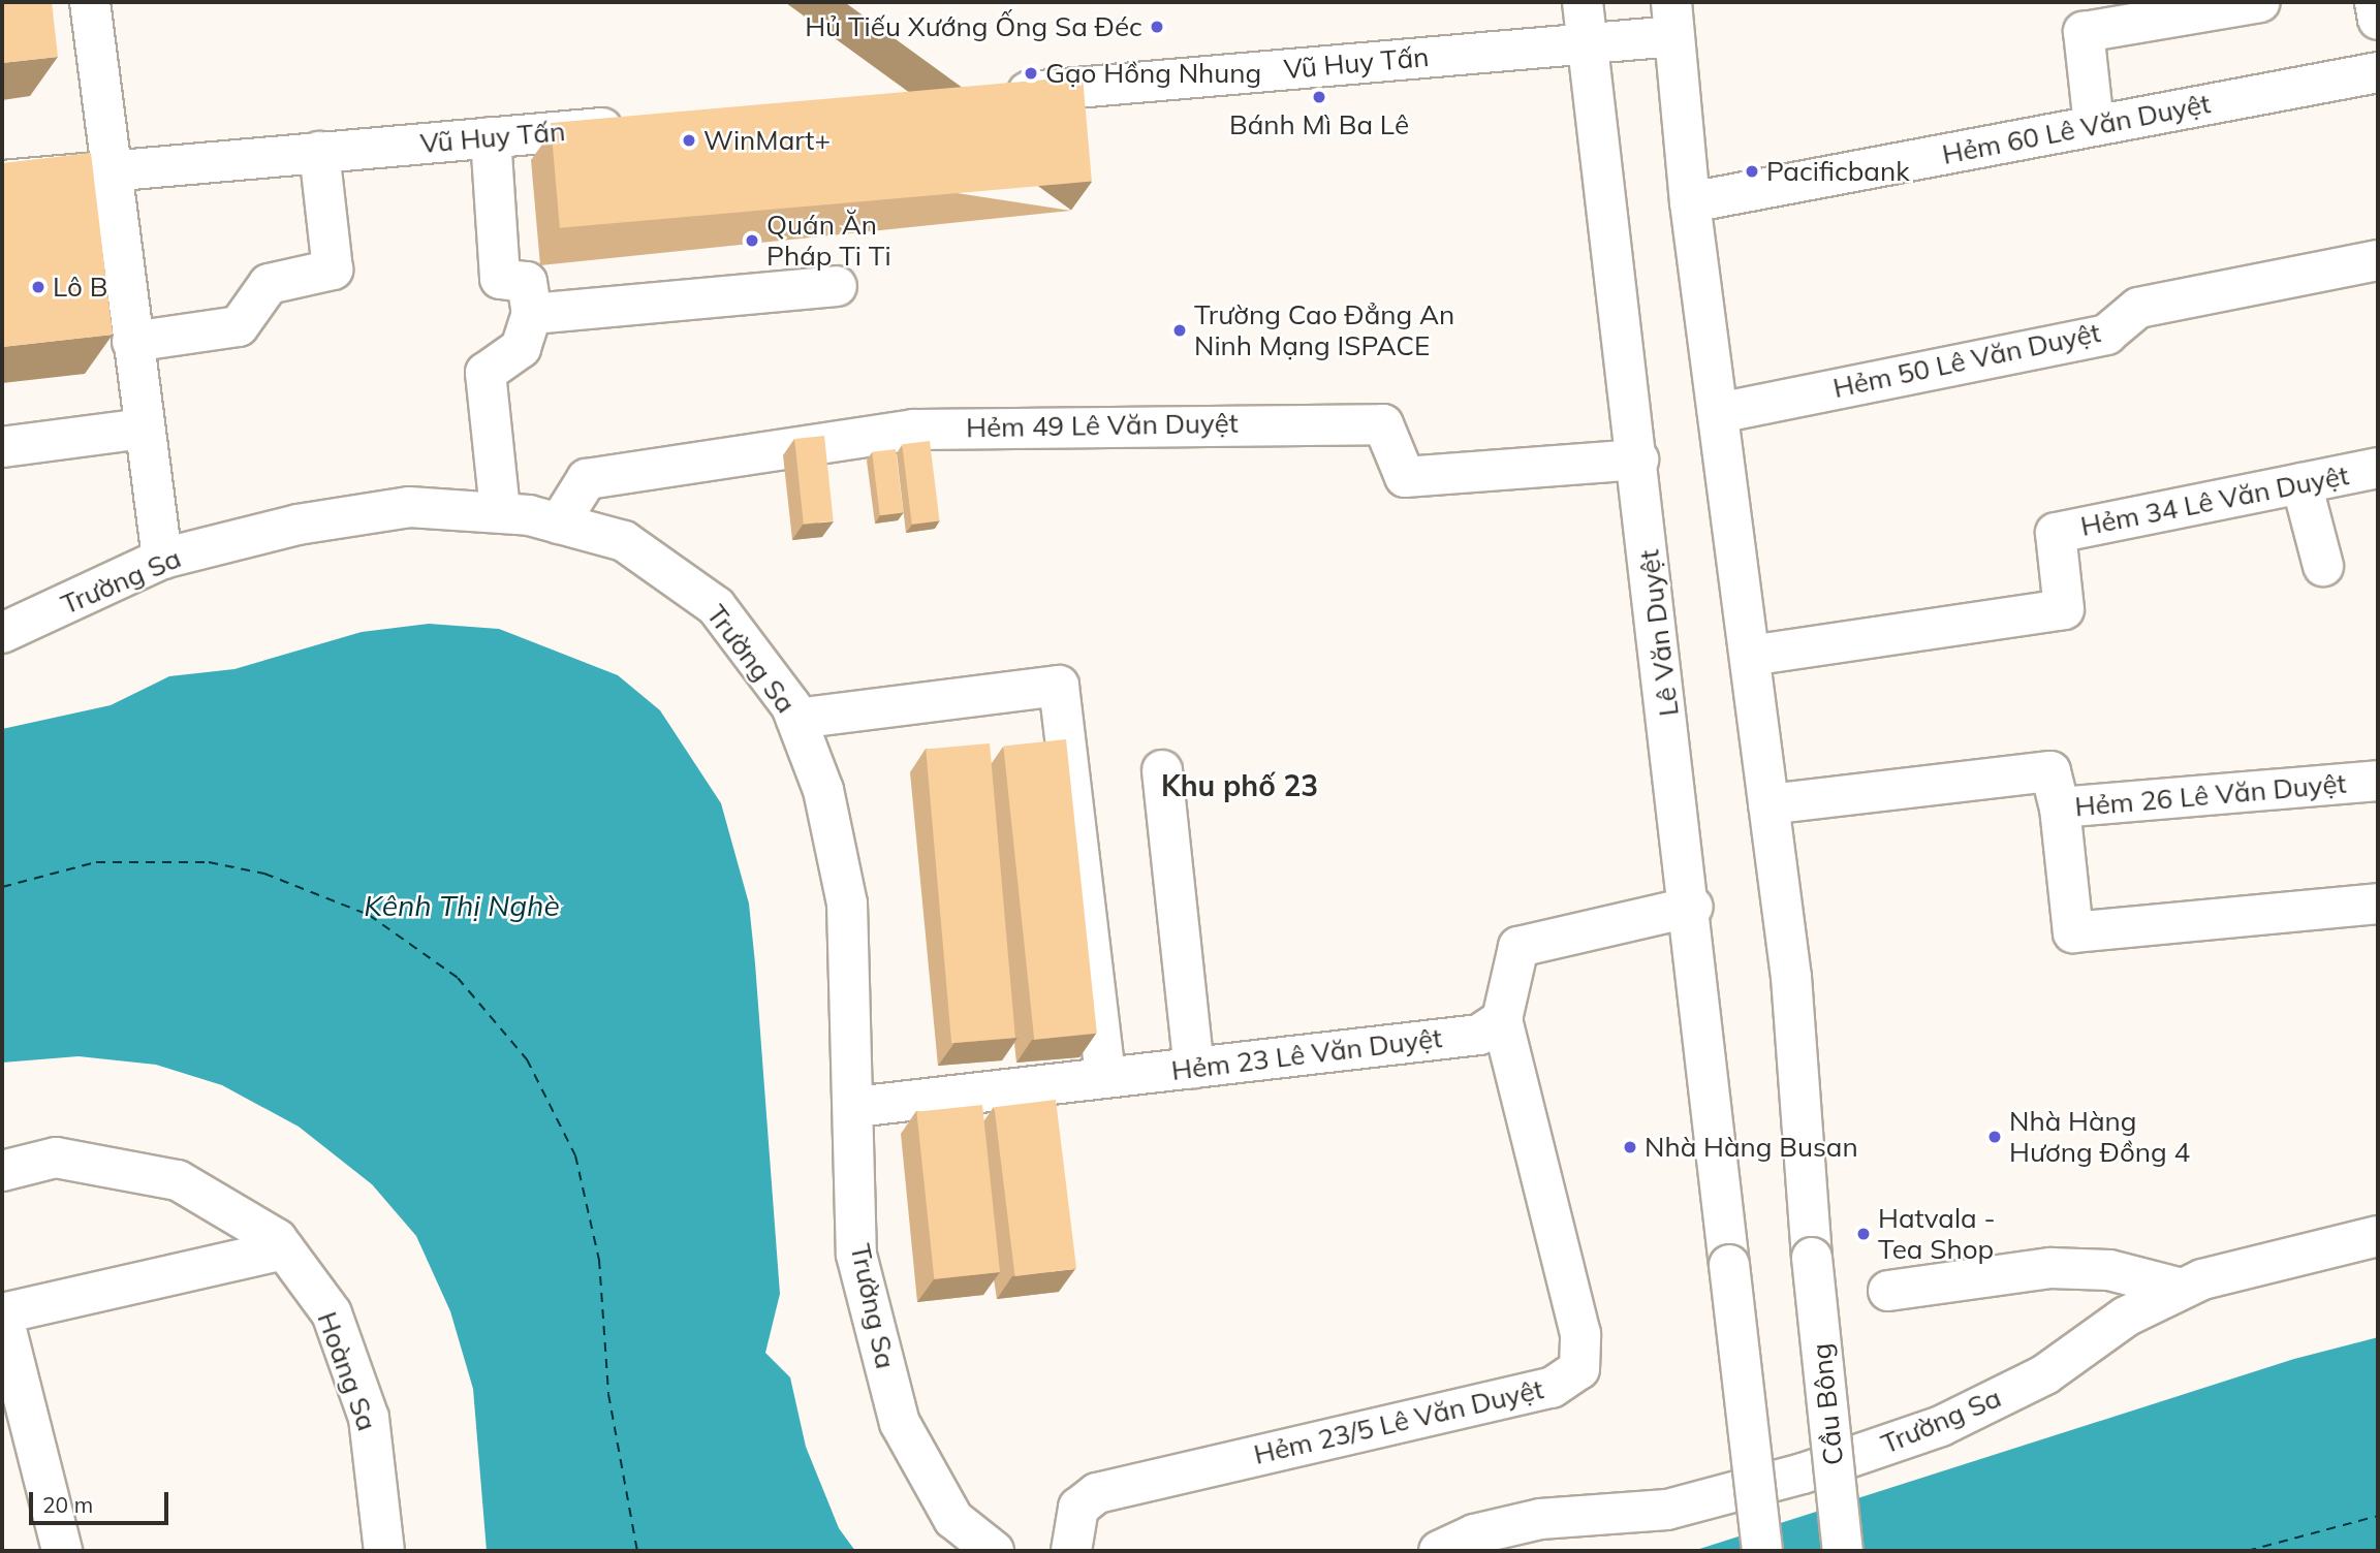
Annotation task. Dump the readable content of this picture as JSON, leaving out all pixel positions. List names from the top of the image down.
{
  "streets": {
    "street": [
      "Vũ Huy Tấn",
      "Hẻm 60 Lê Văn Duyệt",
      "Hẻm 50 Lê Văn Duyệt",
      "Hẻm 49 Lê Văn Duyệt",
      "Hẻm 34 Lê Văn Duyệt",
      "Trường Sa",
      "Lê Văn Duyệt",
      "Hẻm 26 Lê Văn Duyệt",
      "Hẻm 23 Lê Văn Duyệt",
      "Hoàng Sa",
      "Cầu Bông",
      "Hẻm 23/5 Lê Văn Duyệt"
    ]
  },
  "crossings": [
    ["Vũ Huy Tấn", "Lê Văn Duyệt"],
    ["Hẻm 49 Lê Văn Duyệt", "Trường Sa"],
    ["Hẻm 49 Lê Văn Duyệt", "Lê Văn Duyệt"],
    ["Trường Sa", "Hẻm 23 Lê Văn Duyệt"],
    ["Hẻm 26 Lê Văn Duyệt", "Cầu Bông"],
    ["Hẻm 23 Lê Văn Duyệt", "Hẻm 23/5 Lê Văn Duyệt"]
  ],
  "districts": ["Khu phố 23"],
  "water": ["Kênh Thị Nghè"],
  "places": [
    "Hủ Tiếu Xướng Ống Sa Đéc",
    "Gạo Hồng Nhung",
    "Bánh Mì Ba Lê",
    "WinMart+",
    "Pacificbank",
    "Quán Ăn Pháp Ti Ti",
    "Lô B",
    "Trường Cao Đẳng An Ninh Mạng ISPACE",
    "Nhà Hàng Hương Đồng 4",
    "Nhà Hàng Busan",
    "Hatvala - Tea Shop"
  ],
  "scale_bar": "20 m"
}
